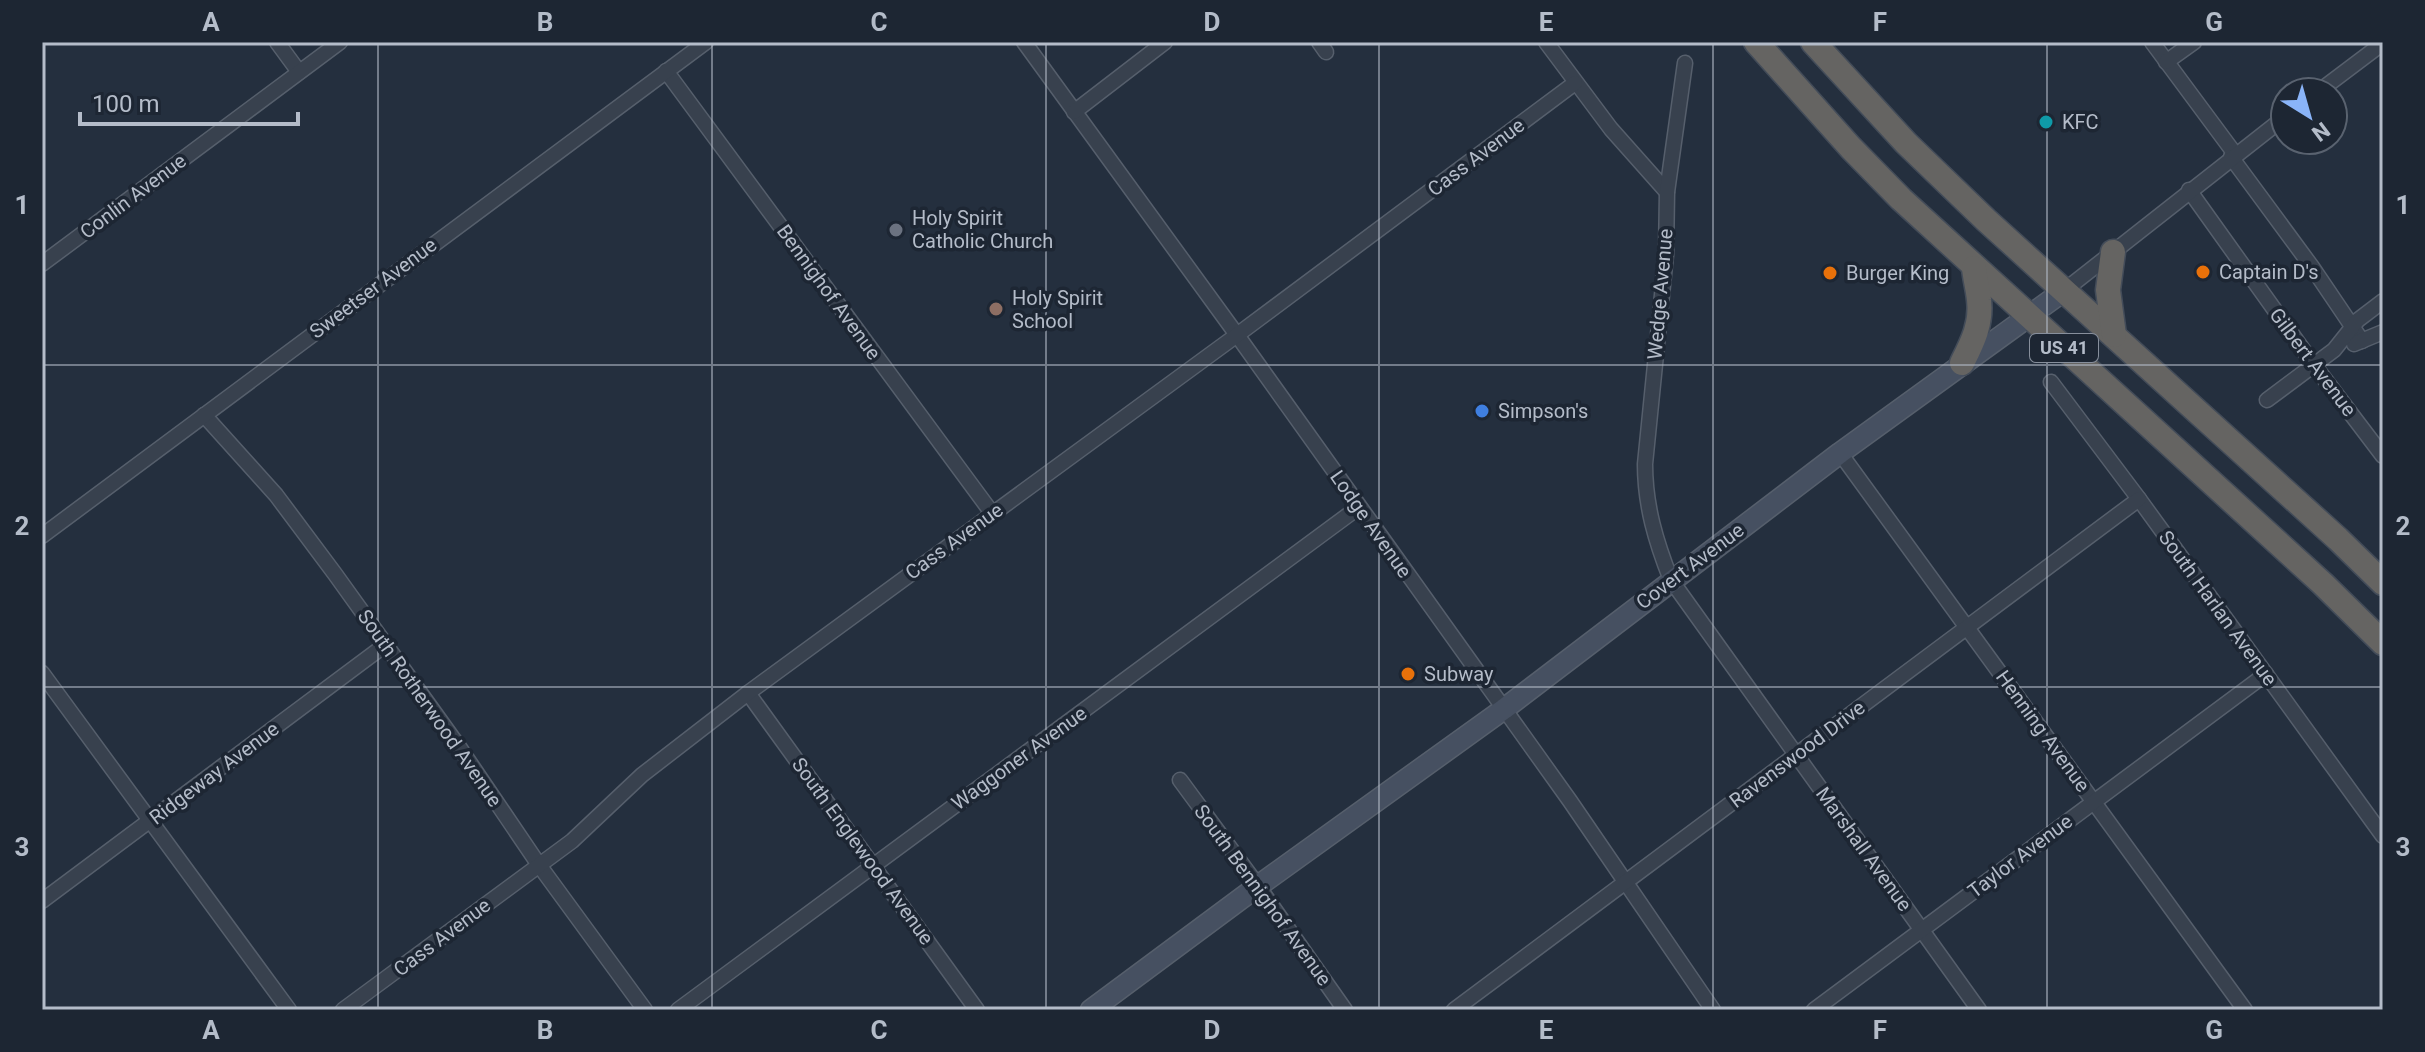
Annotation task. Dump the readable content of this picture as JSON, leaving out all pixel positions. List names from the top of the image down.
{
  "streets": {
    "highway": ["US 41"],
    "main road": ["Covert Avenue"],
    "street": [
      "Cass Avenue",
      "Conlin Avenue",
      "Sweetser Avenue",
      "Bennighof Avenue",
      "Wedge Avenue",
      "Gilbert Avenue",
      "Lodge Avenue",
      "South Harlan Avenue",
      "South Rotherwood Avenue",
      "Henning Avenue",
      "Ravenswood Drive",
      "Waggoner Avenue",
      "Ridgeway Avenue",
      "Marshall Avenue",
      "South Englewood Avenue",
      "Taylor Avenue",
      "South Bennighof Avenue"
    ]
  },
  "crossings": [
    ["Cass Avenue", "Bennighof Avenue"],
    ["Cass Avenue", "Lodge Avenue"],
    ["Cass Avenue", "South Rotherwood Avenue"],
    ["Cass Avenue", "South Englewood Avenue"],
    ["Sweetser Avenue", "Bennighof Avenue"],
    ["Sweetser Avenue", "South Rotherwood Avenue"],
    ["Wedge Avenue", "Marshall Avenue"],
    ["US 41", "Covert Avenue"],
    ["Gilbert Avenue", "Covert Avenue"],
    ["Lodge Avenue", "Covert Avenue"],
    ["Lodge Avenue", "Ravenswood Drive"],
    ["Lodge Avenue", "Waggoner Avenue"],
    ["Covert Avenue", "Henning Avenue"],
    ["Covert Avenue", "Marshall Avenue"],
    ["Covert Avenue", "South Bennighof Avenue"],
    ["South Harlan Avenue", "Ravenswood Drive"],
    ["South Harlan Avenue", "Taylor Avenue"],
    ["South Rotherwood Avenue", "Ridgeway Avenue"],
    ["Henning Avenue", "Ravenswood Drive"],
    ["Henning Avenue", "Taylor Avenue"],
    ["Ravenswood Drive", "Marshall Avenue"],
    ["Waggoner Avenue", "South Englewood Avenue"],
    ["Marshall Avenue", "Taylor Avenue"]
  ],
  "places": [
    "KFC",
    "Holy Spirit Catholic Church",
    "Captain D's",
    "Burger King",
    "Holy Spirit School",
    "Simpson's",
    "Subway"
  ],
  "scale_bar": "100 m",
  "north": "bottom right",
  "grid": {
    "columns": [
      "A",
      "B",
      "C",
      "D",
      "E",
      "F",
      "G"
    ],
    "rows": ["1", "2", "3"]
  }
}
